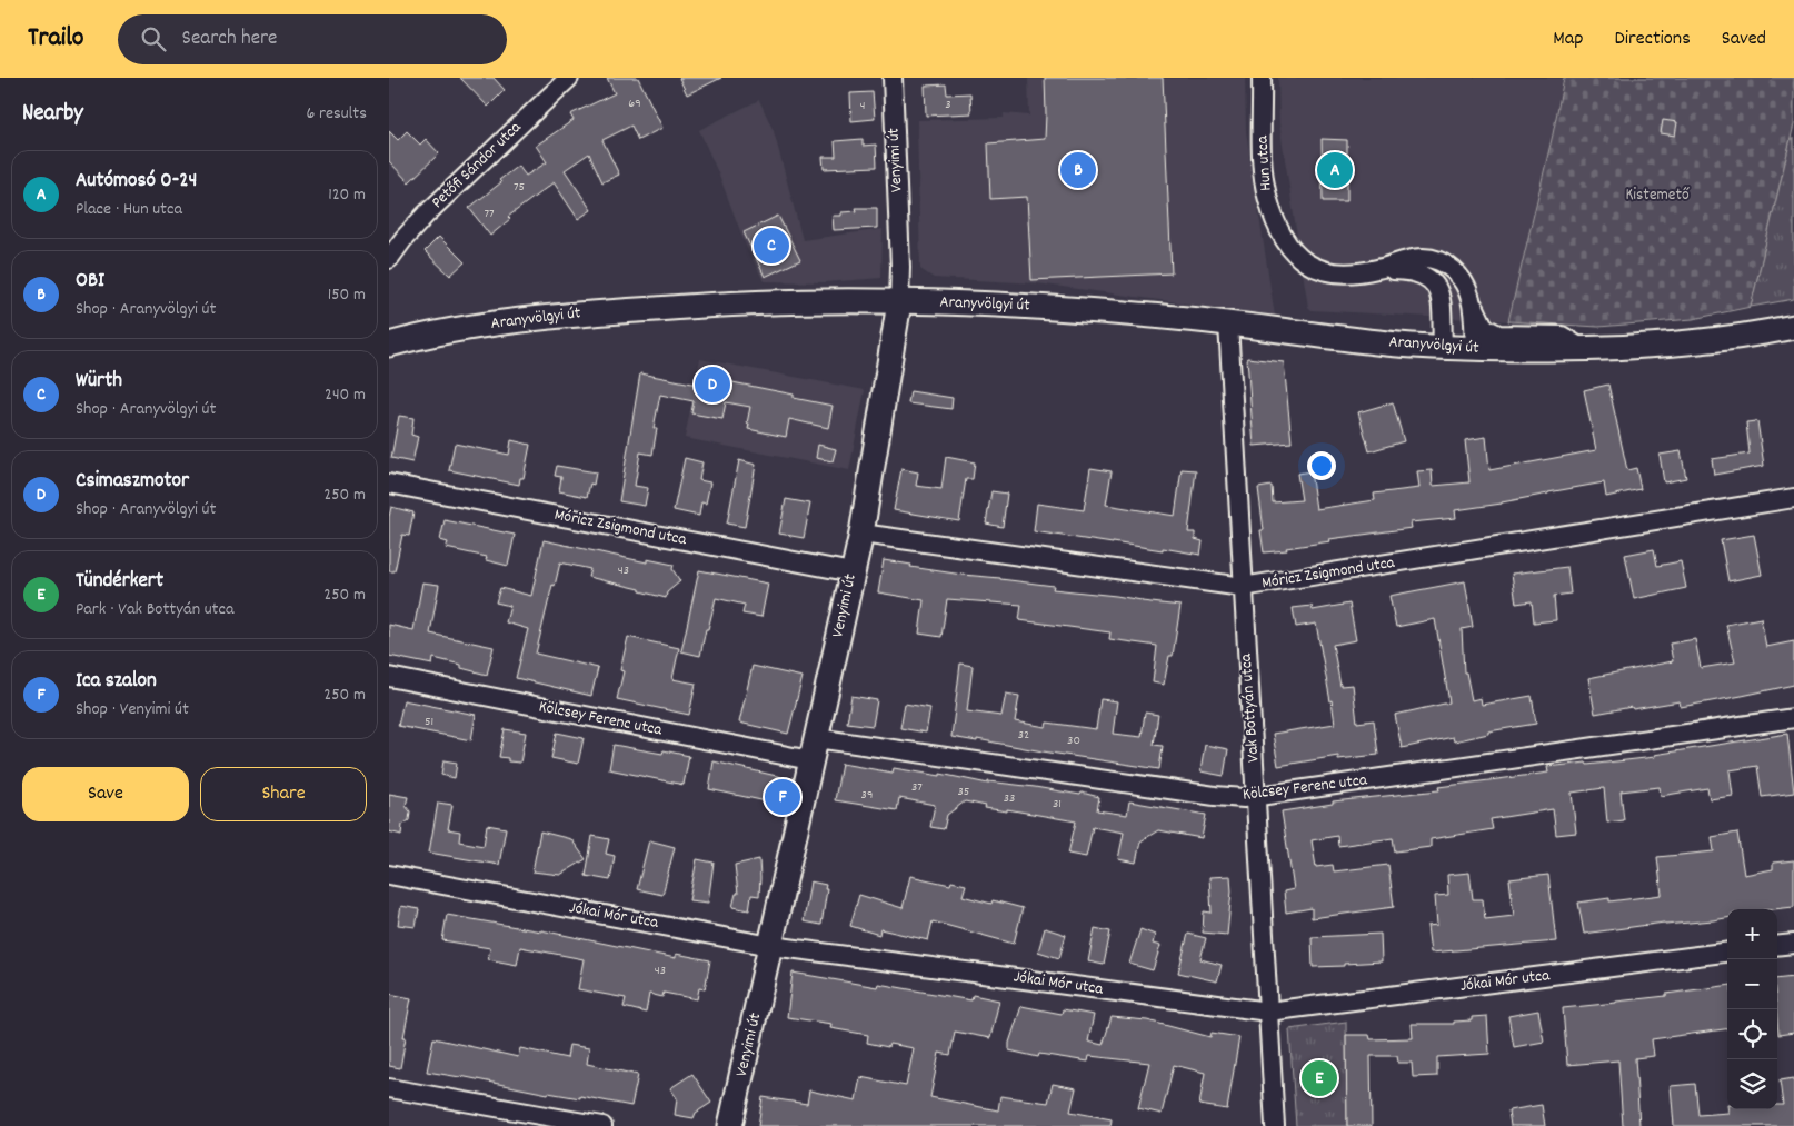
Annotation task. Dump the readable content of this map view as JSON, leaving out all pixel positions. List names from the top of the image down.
{
  "streets": {
    "street": [
      "Venyimi út",
      "Hun utca",
      "Petőfi Sándor utca",
      "Aranyvölgyi út",
      "Móricz Zsigmond utca",
      "Vak Bottyán utca",
      "Kölcsey Ferenc utca",
      "Jókai Mór utca"
    ]
  },
  "crossings": [
    ["Venyimi út", "Aranyvölgyi út"],
    ["Venyimi út", "Móricz Zsigmond utca"],
    ["Venyimi út", "Kölcsey Ferenc utca"],
    ["Venyimi út", "Jókai Mór utca"],
    ["Hun utca", "Aranyvölgyi út"],
    ["Aranyvölgyi út", "Vak Bottyán utca"],
    ["Móricz Zsigmond utca", "Vak Bottyán utca"],
    ["Vak Bottyán utca", "Kölcsey Ferenc utca"],
    ["Vak Bottyán utca", "Jókai Mór utca"]
  ],
  "parks": ["Kistemető"],
  "house_numbers": [
    "69",
    "3",
    "4",
    "75",
    "77",
    "43",
    "51",
    "32",
    "30",
    "37",
    "35",
    "39",
    "33",
    "31",
    "43"
  ],
  "page": {
    "header": "Trailo",
    "search": "Search here",
    "nav": ["Map", "Directions", "Saved"],
    "heading": ["Nearby", "6 results"],
    "list": [
      {
        "mark": "A",
        "name": "Autómosó 0-24",
        "note": "Place · Hun utca",
        "value": "120 m"
      },
      {
        "mark": "B",
        "name": "OBI",
        "note": "Shop · Aranyvölgyi út",
        "value": "150 m"
      },
      {
        "mark": "C",
        "name": "Würth",
        "note": "Shop · Aranyvölgyi út",
        "value": "240 m"
      },
      {
        "mark": "D",
        "name": "Csimaszmotor",
        "note": "Shop · Aranyvölgyi út",
        "value": "250 m"
      },
      {
        "mark": "E",
        "name": "Tündérkert",
        "note": "Park · Vak Bottyán utca",
        "value": "250 m"
      },
      {
        "mark": "F",
        "name": "Ica szalon",
        "note": "Shop · Venyimi út",
        "value": "250 m"
      }
    ],
    "pins": [
      "A",
      "B",
      "C",
      "D",
      "F",
      "E"
    ],
    "buttons": ["Save", "Share"],
    "map_buttons": ["+", "−"]
  }
}
